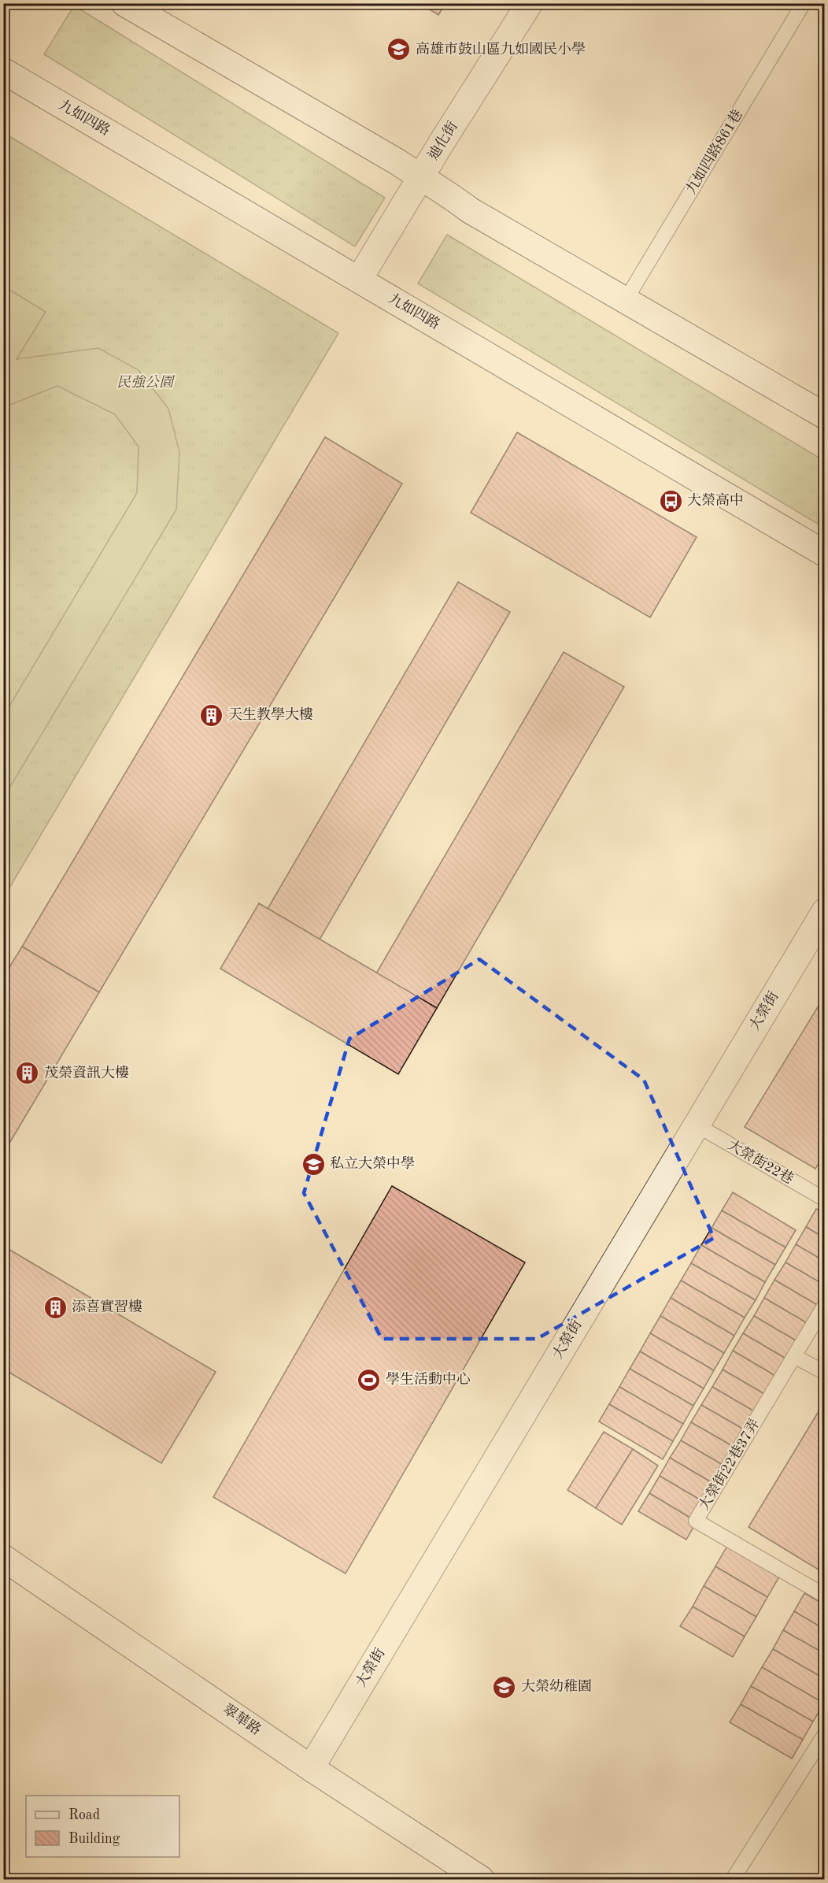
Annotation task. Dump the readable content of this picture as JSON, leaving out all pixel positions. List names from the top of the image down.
{
  "streets": {
    "street": [
      "九如四路",
      "迪化街",
      "大榮街",
      "翠華路"
    ],
    "lane": ["九如四路861巷", "大榮街22巷", "大榮街22巷37弄"]
  },
  "crossings": [
    ["九如四路", "迪化街"],
    ["大榮街", "大榮街22巷"],
    ["大榮街", "翠華路"]
  ],
  "parks": ["民強公園"],
  "places": {
    "school or university": ["高雄市鼓山區九如國民小學", "私立大榮中學", "大榮幼稚園"],
    "bus stop": ["大榮高中"],
    "building": ["天生教學大樓", "茂榮資訊大樓", "添喜實習樓"],
    "sports": ["學生活動中心"]
  },
  "legend": ["Road", "Building"]
}
